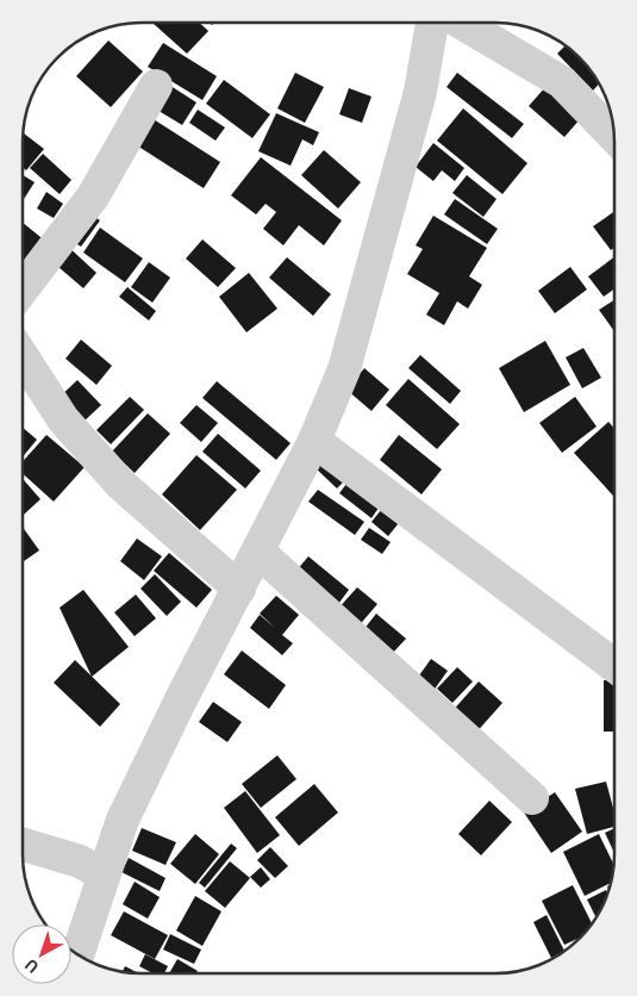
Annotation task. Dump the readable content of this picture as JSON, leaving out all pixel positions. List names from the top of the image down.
{
  "north": "bottom left"
}
